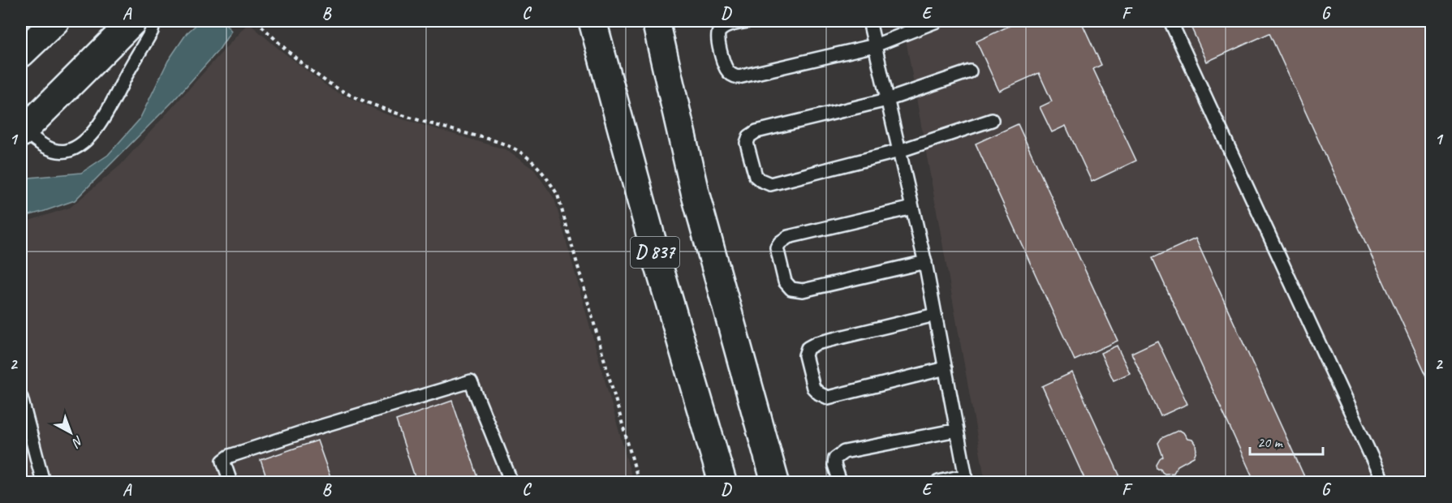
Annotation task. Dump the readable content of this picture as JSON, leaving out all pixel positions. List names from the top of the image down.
{
  "streets": {
    "main road": ["D 837"]
  },
  "scale_bar": "20 m",
  "north": "bottom right",
  "grid": {
    "columns": [
      "A",
      "B",
      "C",
      "D",
      "E",
      "F",
      "G"
    ],
    "rows": ["1", "2"]
  }
}
